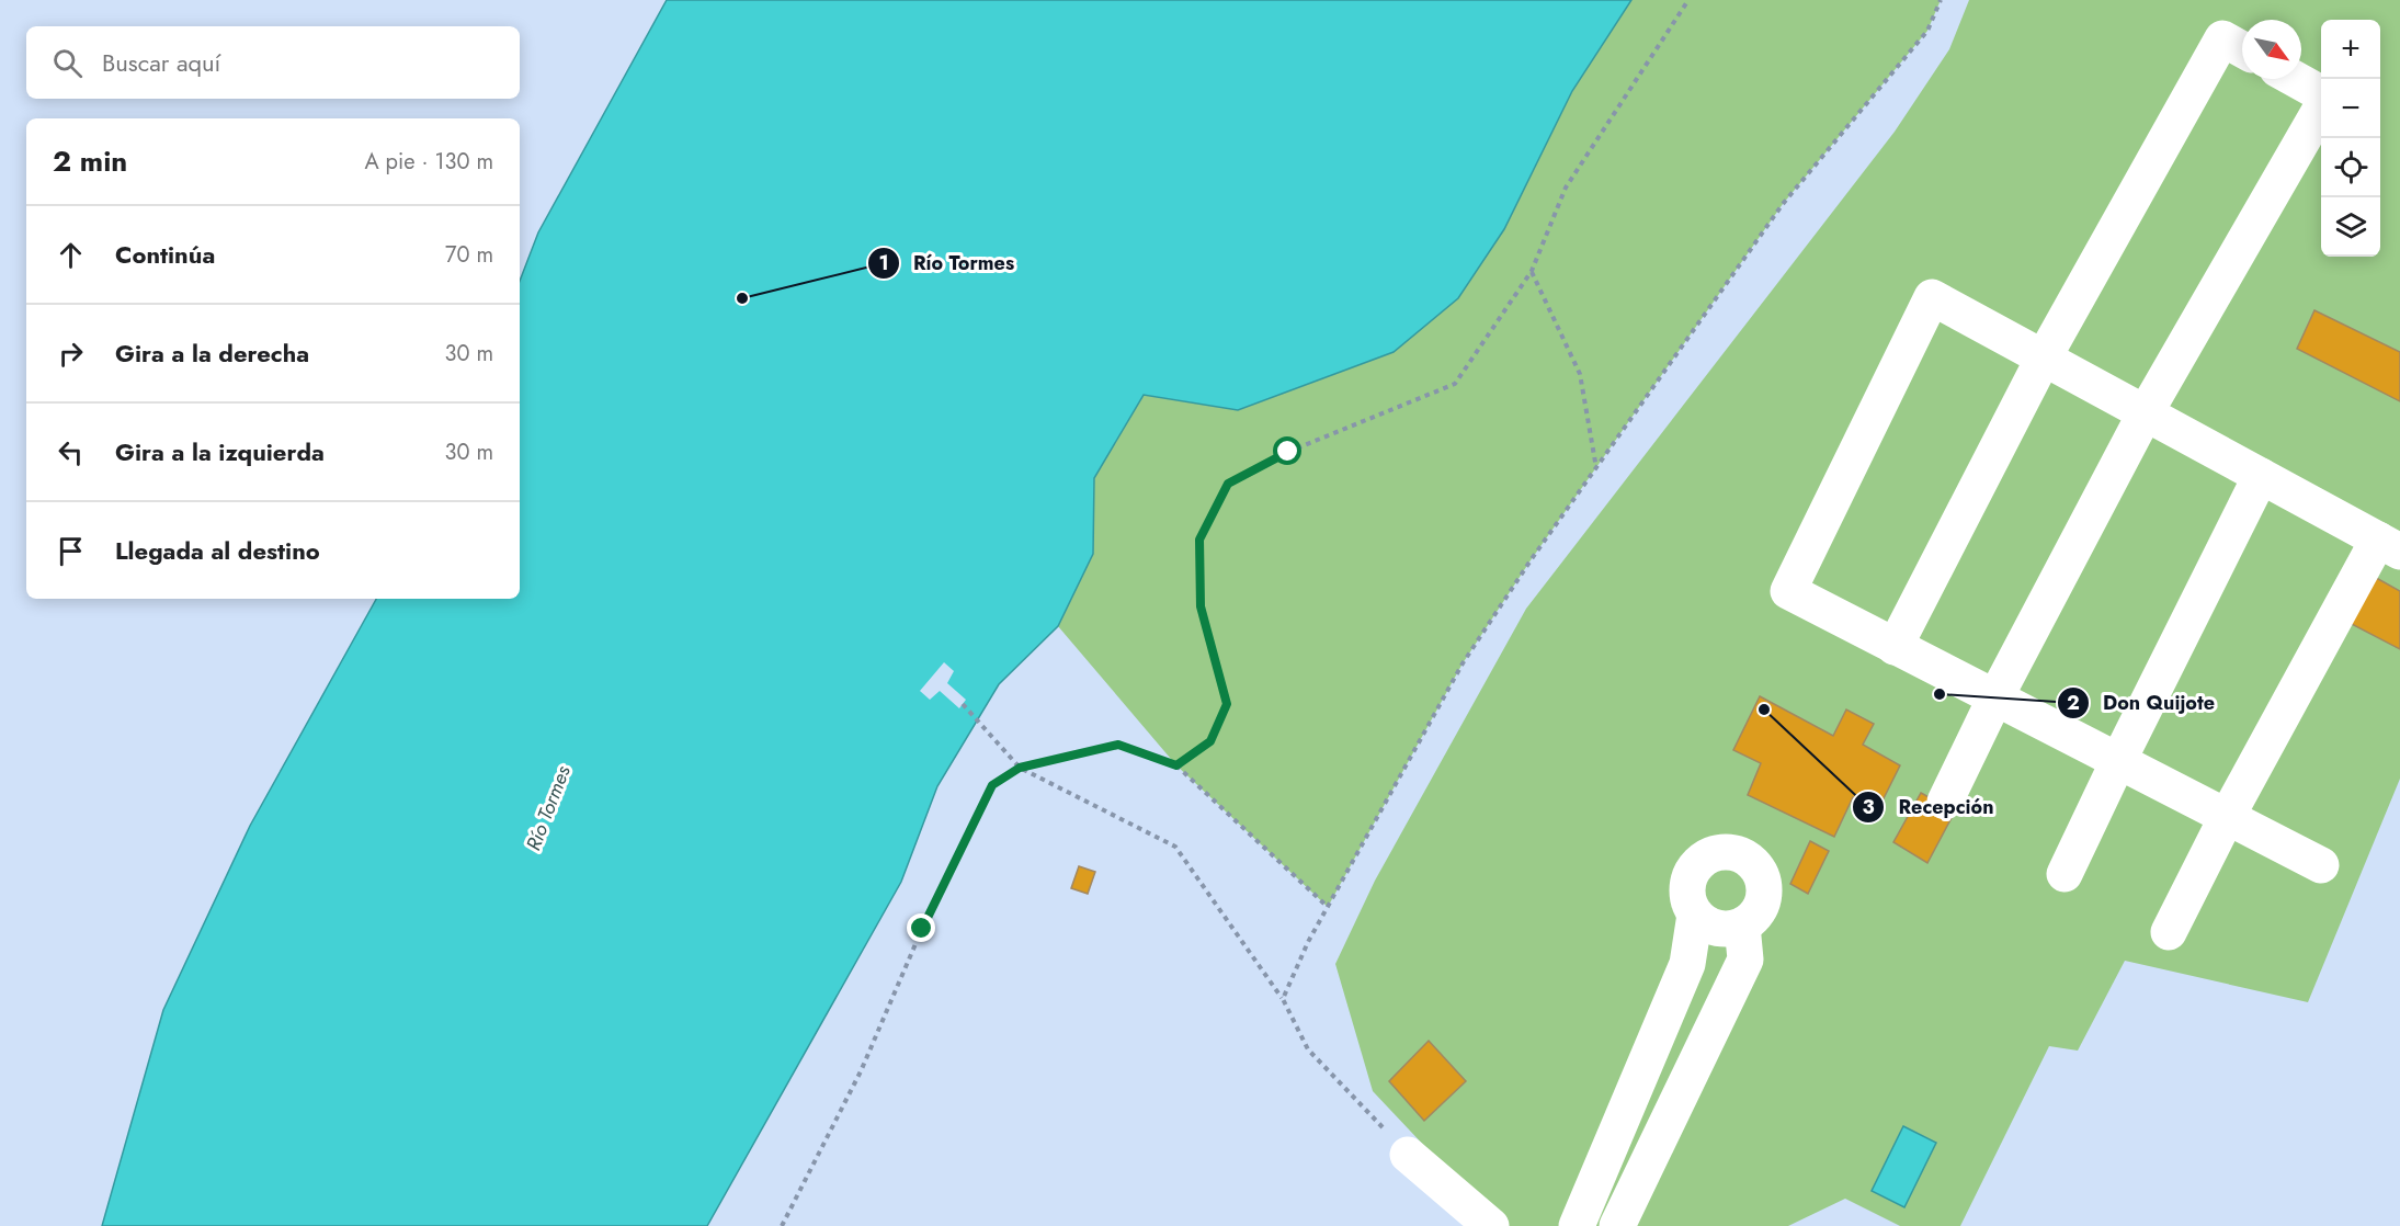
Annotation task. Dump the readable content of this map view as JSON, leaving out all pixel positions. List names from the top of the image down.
{
  "water": ["Río Tormes"],
  "places": ["Río Tormes", "Don Quijote", "Recepción"],
  "north": "bottom right",
  "page": {
    "map_buttons": ["+", "−"],
    "search": "Buscar aquí",
    "heading": ["2 min", "A pie · 130 m"],
    "list": [
      ["Continúa", "70 m"],
      ["Gira a la derecha", "30 m"],
      ["Gira a la izquierda", "30 m"],
      "Llegada al destino"
    ]
  }
}
